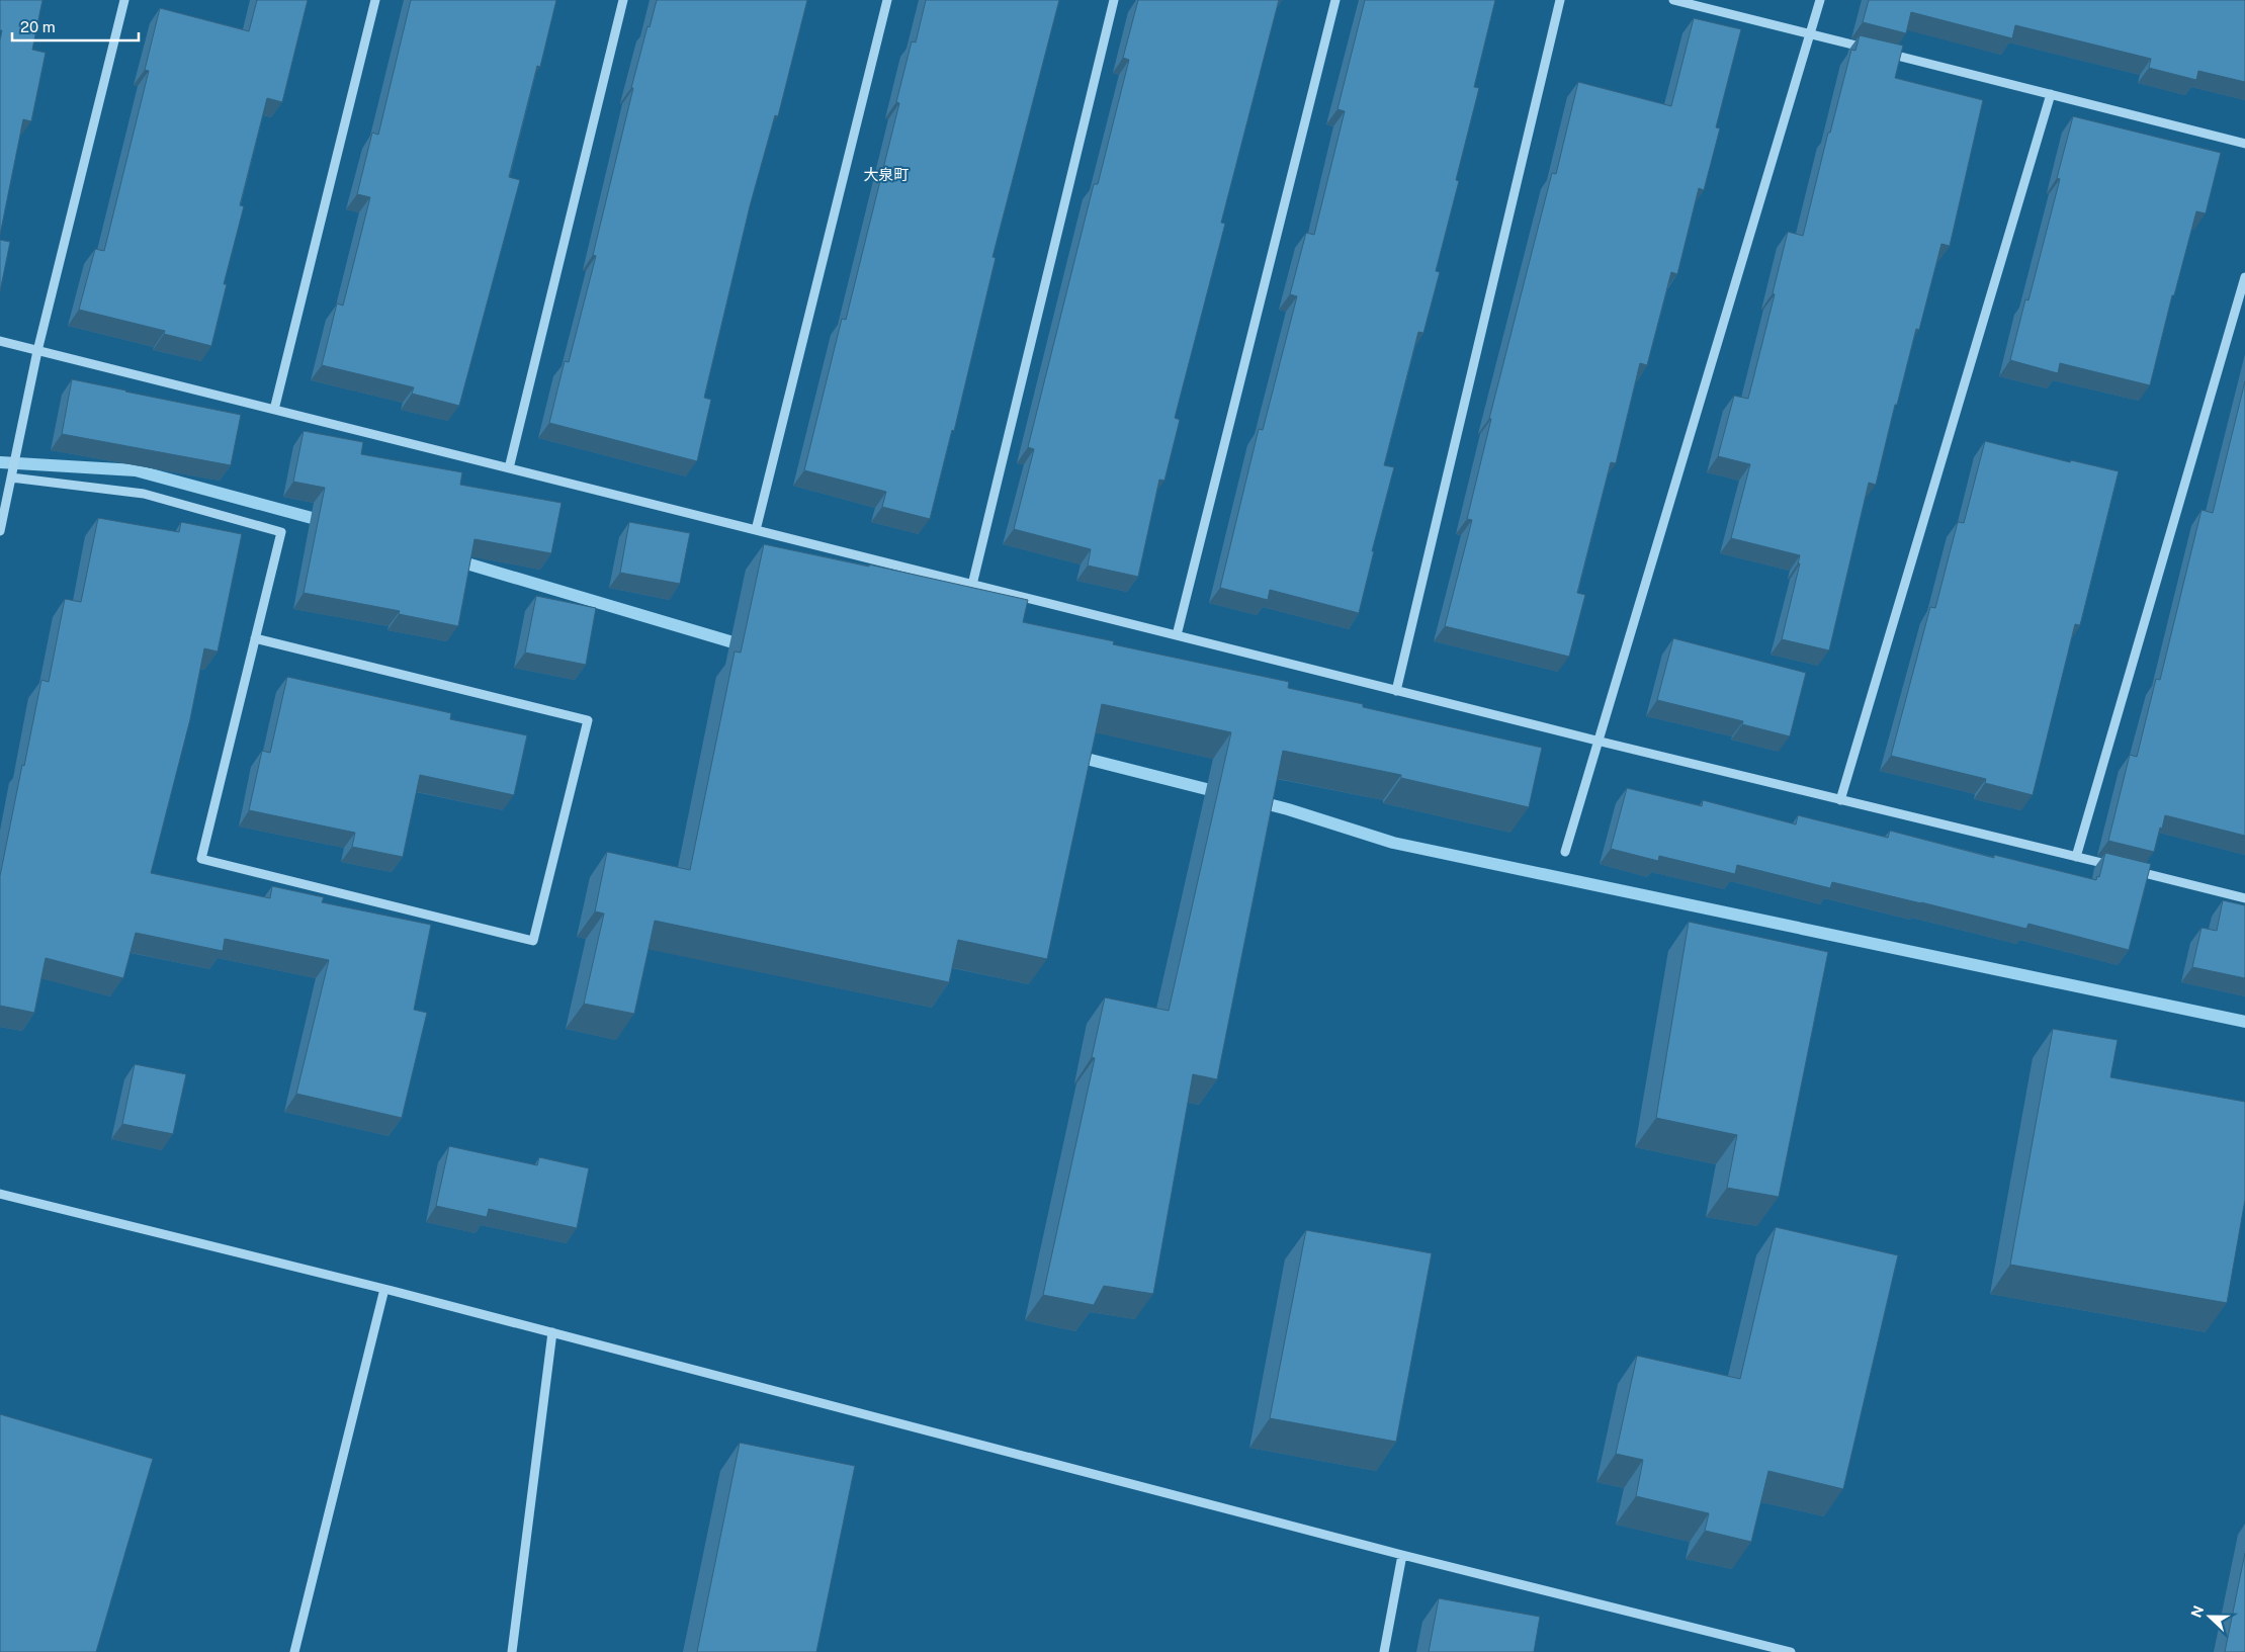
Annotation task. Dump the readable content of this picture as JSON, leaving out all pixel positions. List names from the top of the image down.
{
  "districts": ["大泉町"],
  "scale_bar": "20 m",
  "north": "left"
}
